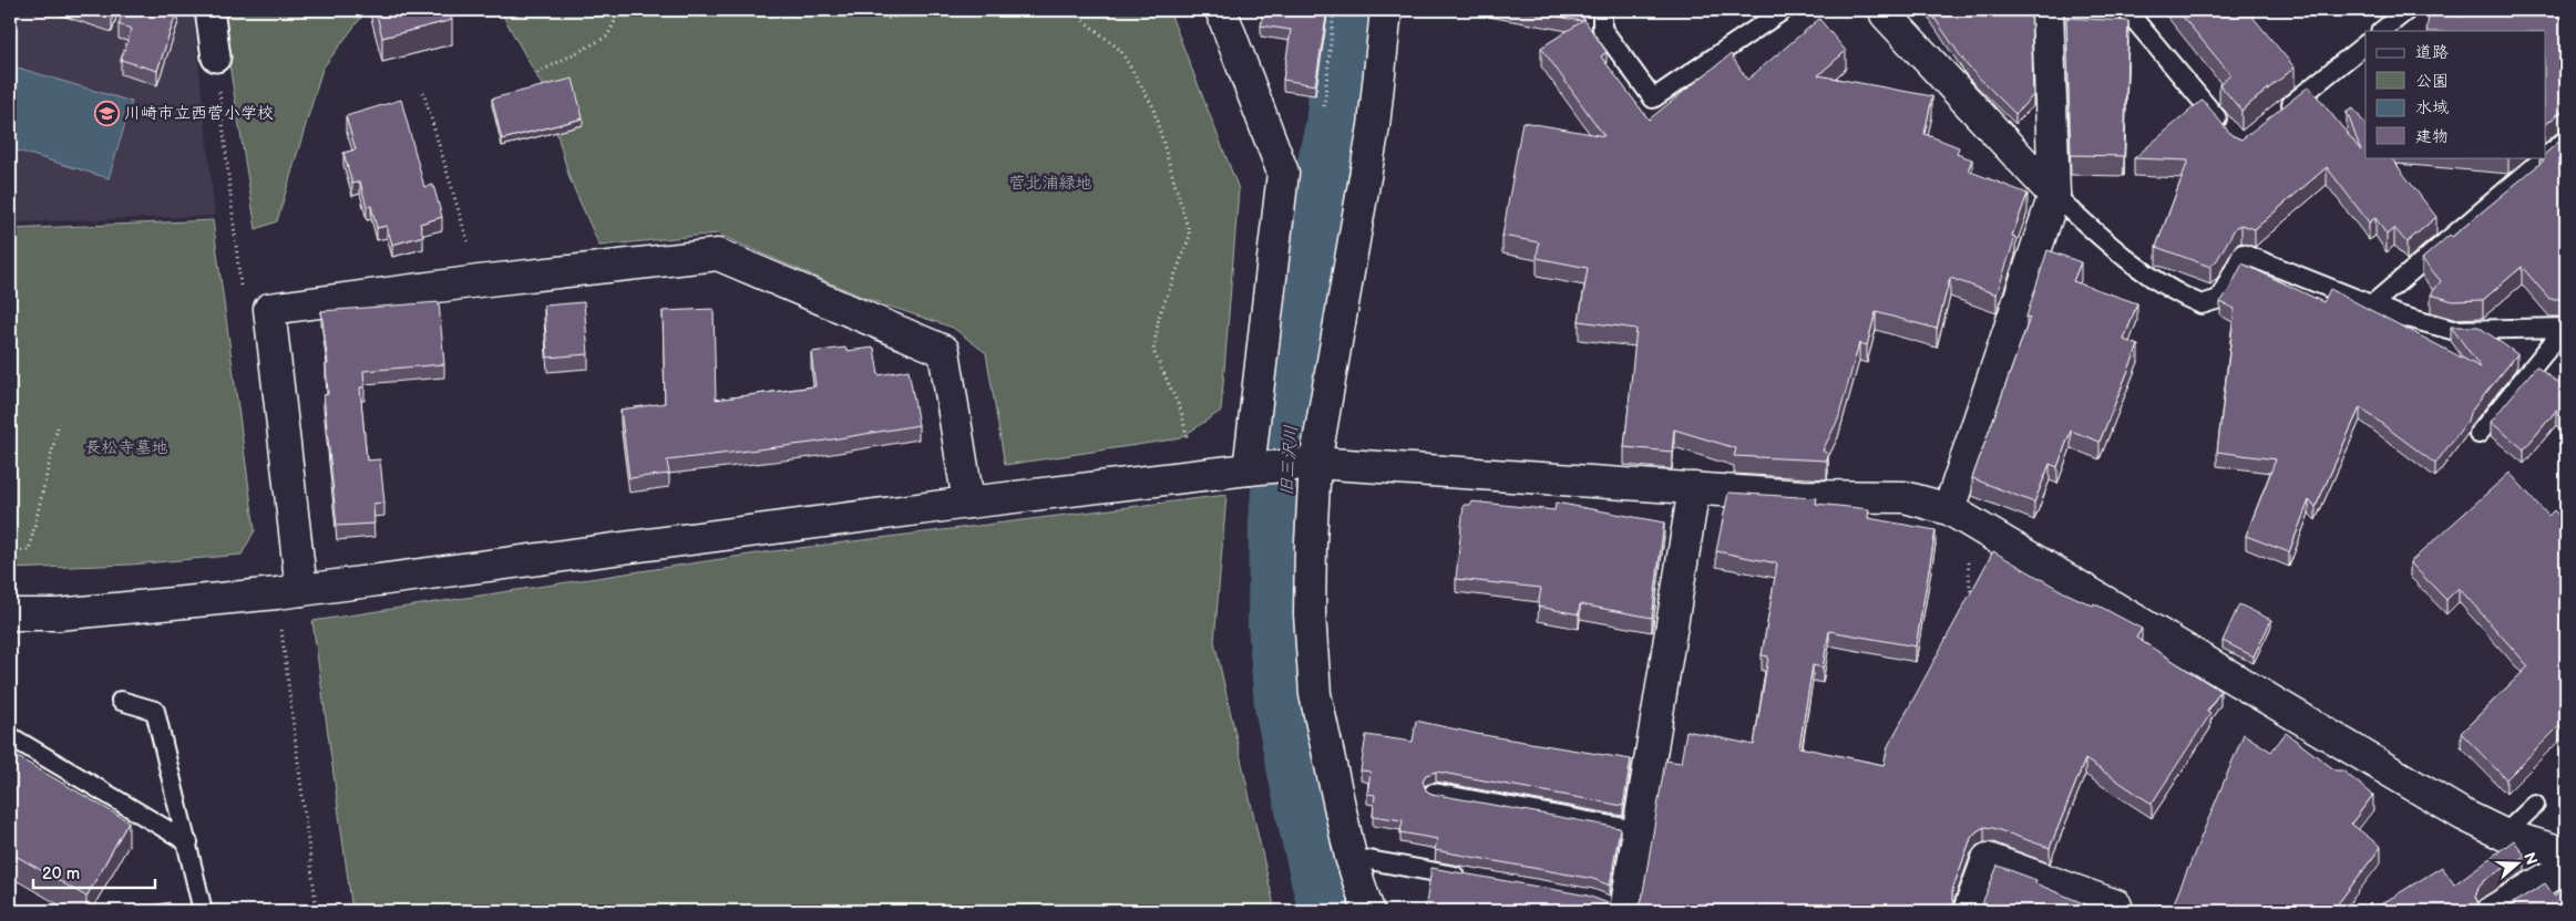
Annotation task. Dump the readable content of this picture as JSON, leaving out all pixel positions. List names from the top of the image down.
{
  "water": ["旧三沢川"],
  "parks": ["菅北浦緑地", "長松寺墓地"],
  "places": {
    "school or university": ["川崎市立西菅小学校"]
  },
  "legend": [
    "道路",
    "公園",
    "水域",
    "建物"
  ],
  "scale_bar": "20 m",
  "north": "right"
}
